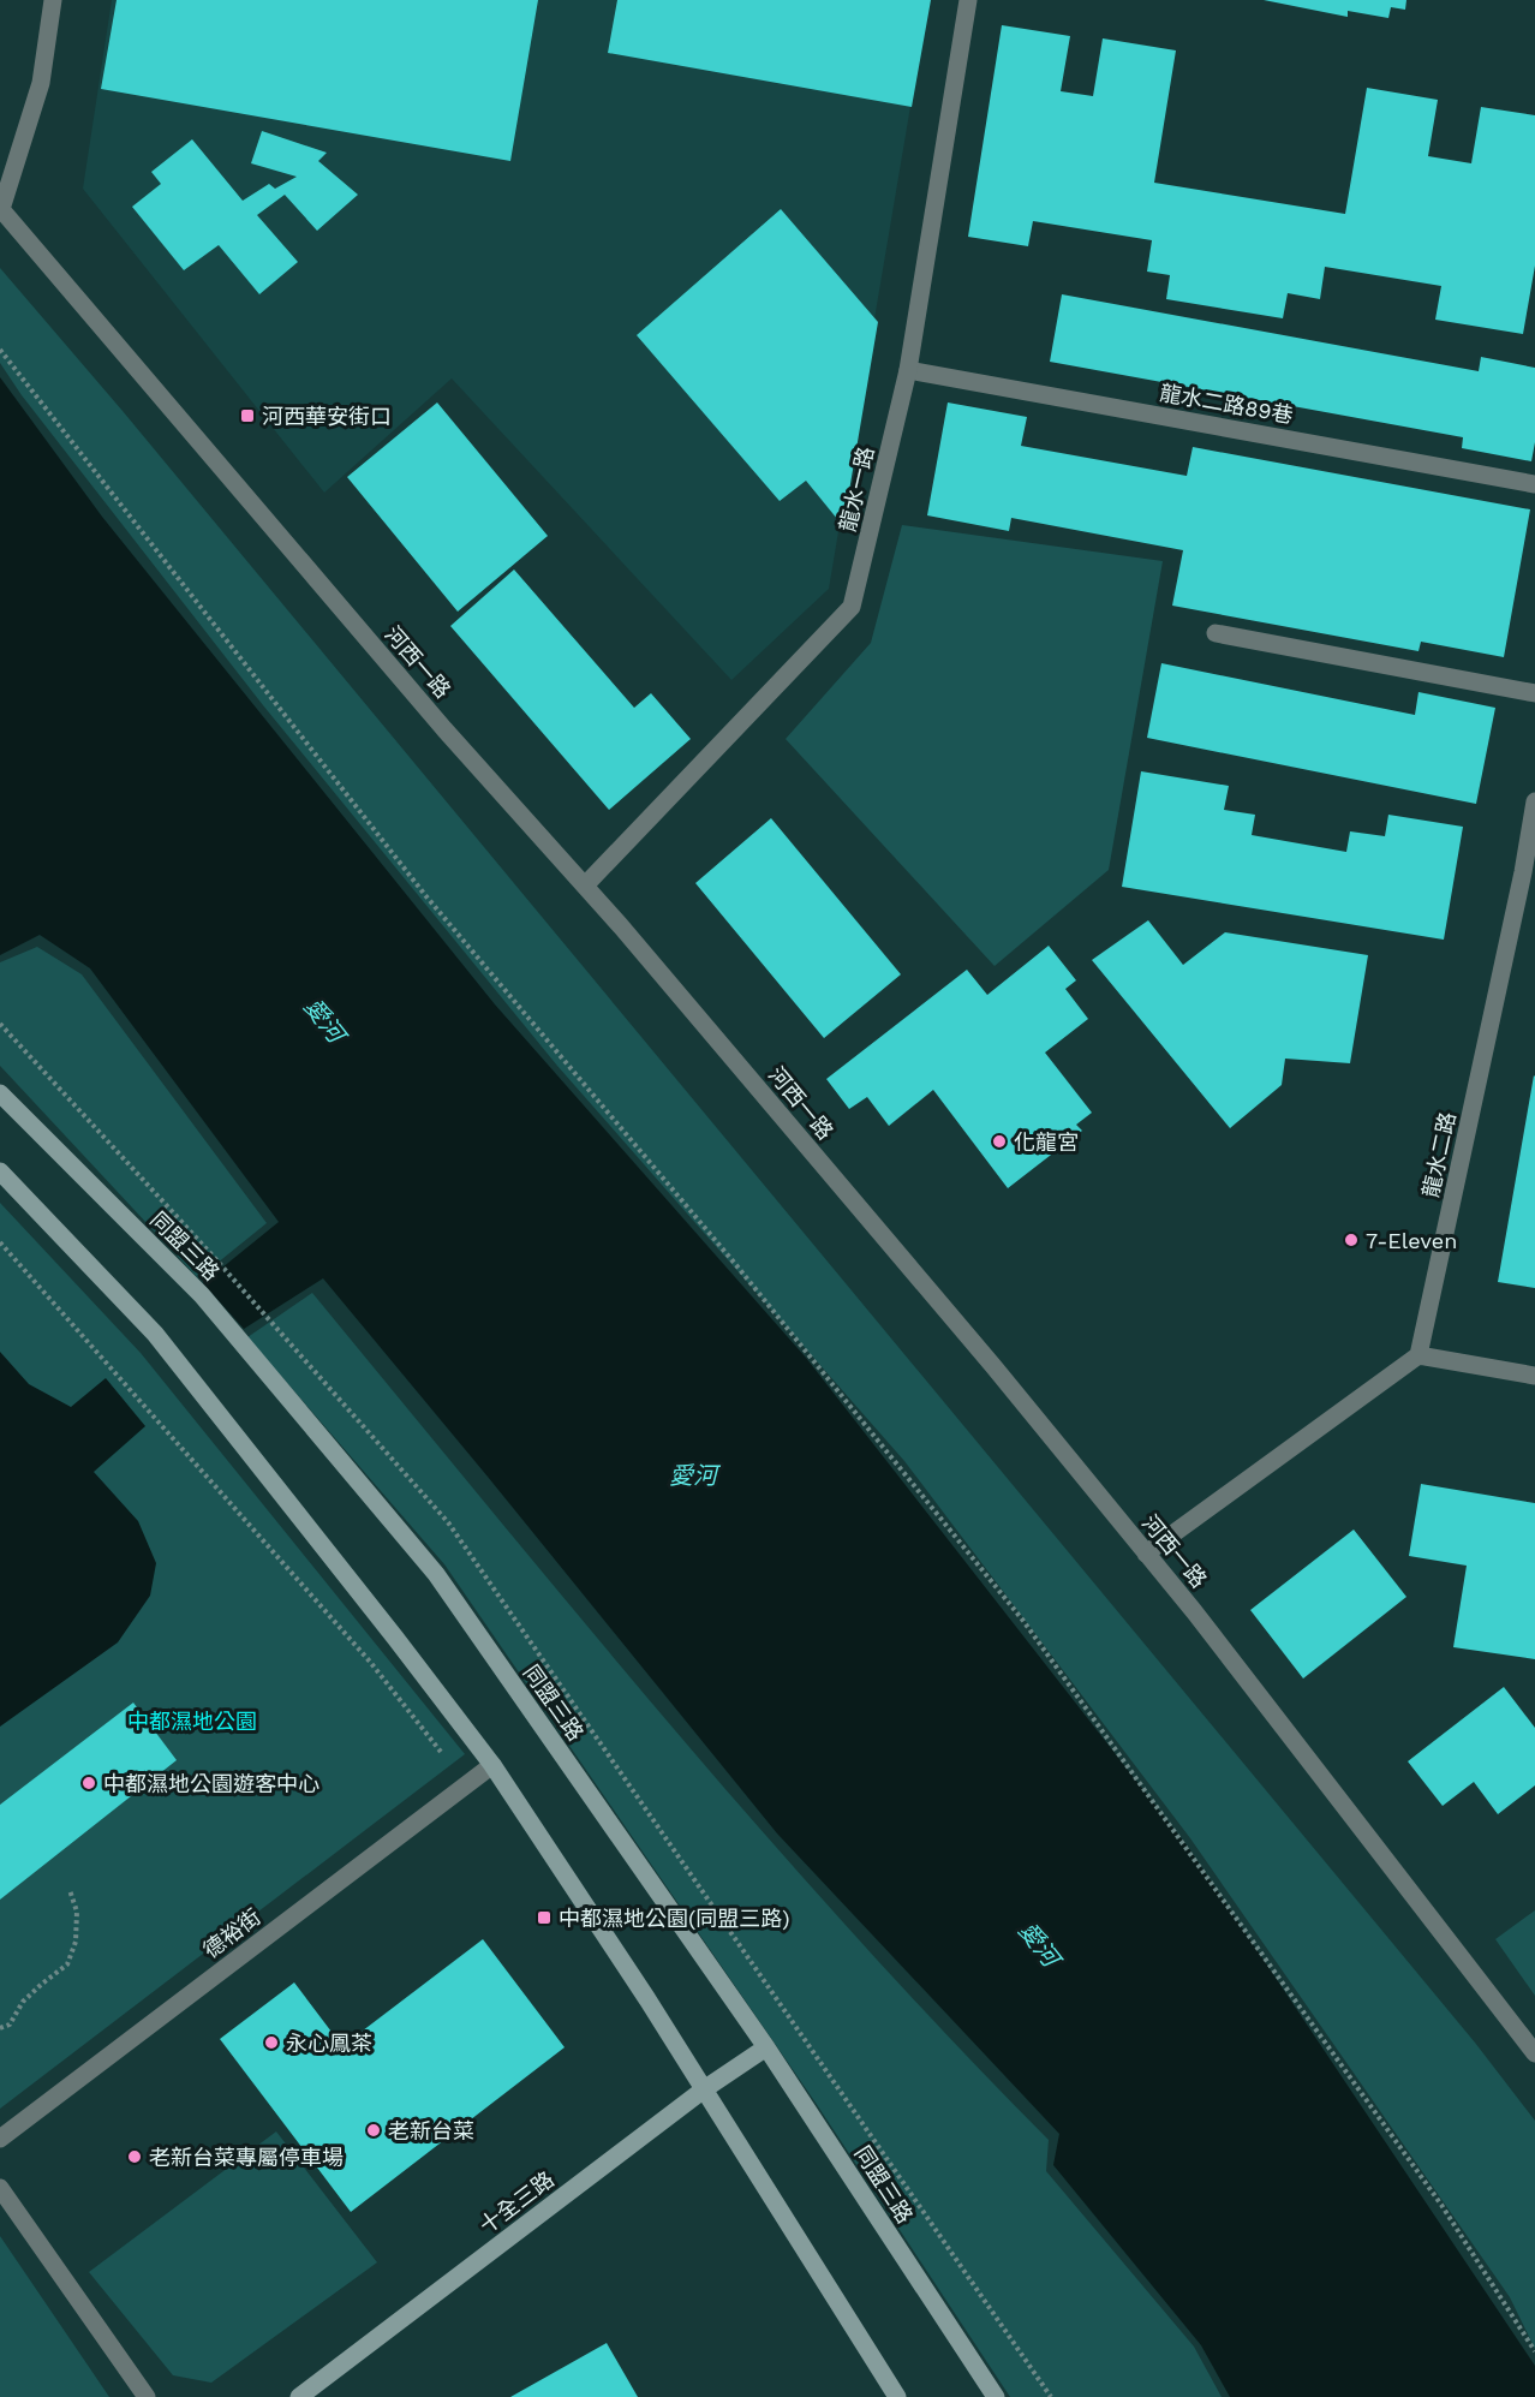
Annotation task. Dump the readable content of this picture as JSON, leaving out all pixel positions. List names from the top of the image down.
{
  "streets": {
    "street": [
      "龍水二路89巷",
      "龍水一路",
      "河西一路",
      "龍水二路",
      "同盟三路",
      "德裕街",
      "十全三路"
    ]
  },
  "crossings": [
    ["龍水二路89巷", "龍水一路"],
    ["龍水一路", "河西一路"],
    ["同盟三路", "十全三路"]
  ],
  "water": ["愛河"],
  "parks": ["中都濕地公園"],
  "places": {
    "transit": ["河西華安街口", "中都濕地公園(同盟三路)"],
    "other": [
      "化龍宮",
      "7-Eleven",
      "中都濕地公園遊客中心",
      "永心鳳茶",
      "老新台菜",
      "老新台菜專屬停車場"
    ]
  }
}
